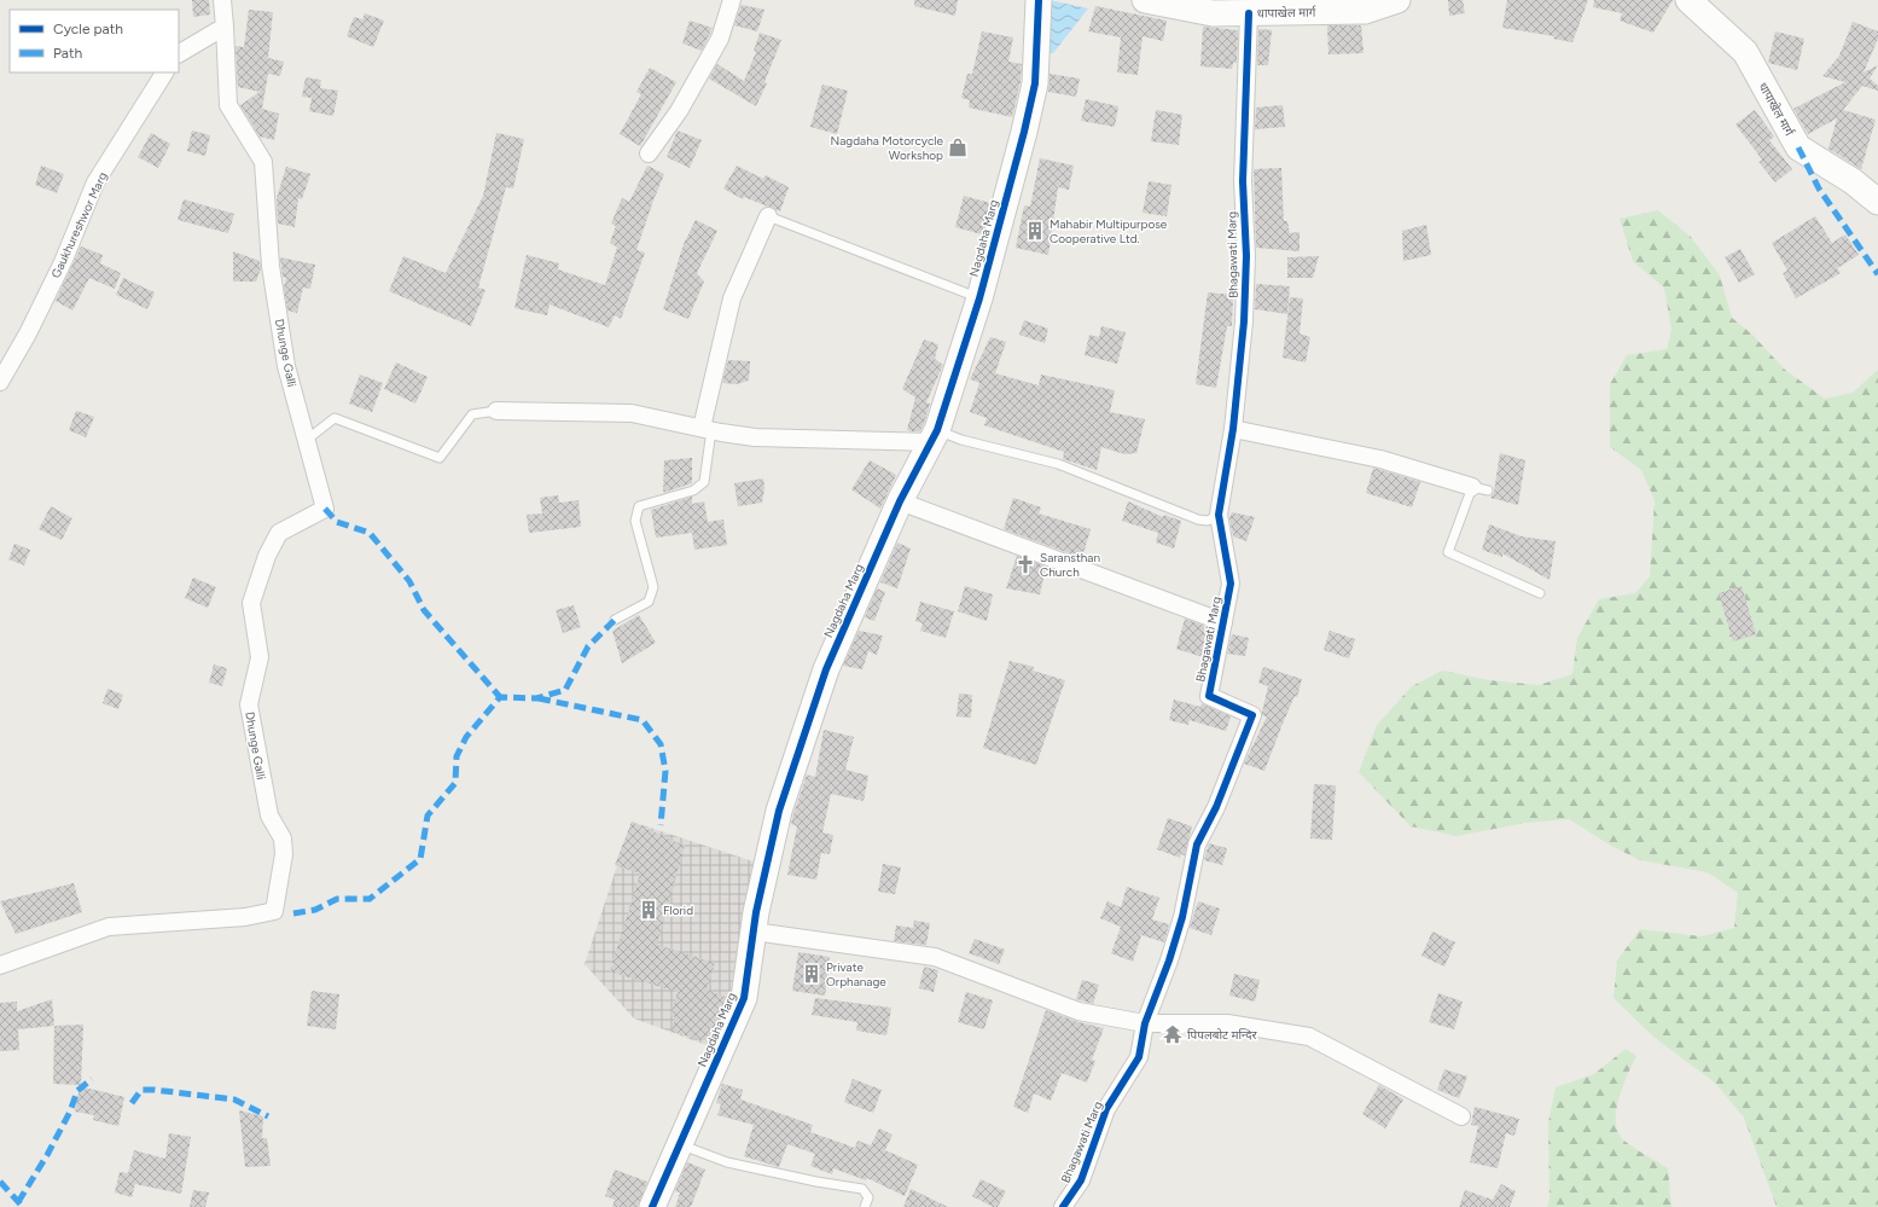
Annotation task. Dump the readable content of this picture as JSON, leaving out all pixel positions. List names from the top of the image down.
{
  "streets": {
    "street": [
      "धापाखेल मार्ग",
      "Gaukhureshwor Marg",
      "Nagdaha Marg",
      "Bhagawati Marg",
      "Dhunge Galli"
    ]
  },
  "crossings": [
    ["धापाखेल मार्ग", "Bhagawati Marg"]
  ],
  "places": {
    "shop": ["Nagdaha Motorcycle Workshop"],
    "building": ["Mahabir Multipurpose Cooperative Ltd.", "Florid", "Private Orphanage"],
    "church": ["Saransthan Church"],
    "temple": ["पिपलबोट मन्दिर"]
  },
  "legend": ["Cycle path", "Path"]
}
